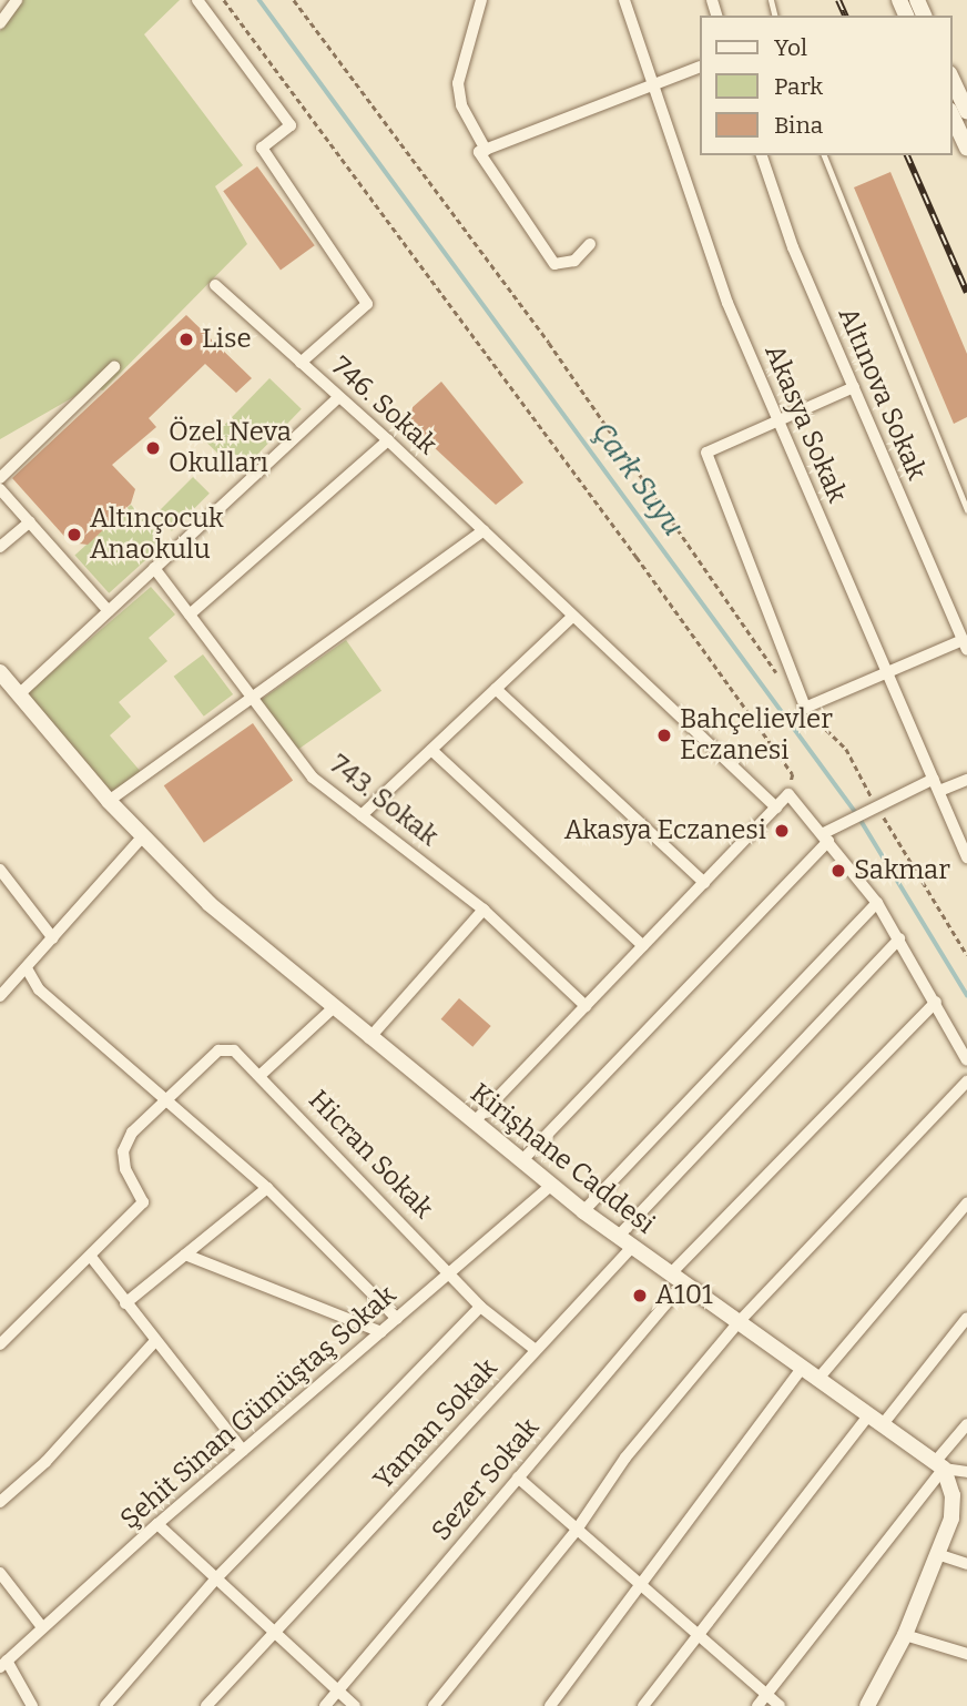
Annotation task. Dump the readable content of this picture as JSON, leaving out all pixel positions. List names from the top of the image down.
{
  "streets": {
    "street": [
      "Altınova Sokak",
      "746. Sokak",
      "Akasya Sokak",
      "743. Sokak",
      "Hicran Sokak",
      "Kirişhane Caddesi",
      "Şehit Sinan Gümüştaş Sokak",
      "Yaman Sokak",
      "Sezer Sokak"
    ]
  },
  "crossings": [
    ["Hicran Sokak", "Şehit Sinan Gümüştaş Sokak"],
    ["Hicran Sokak", "Yaman Sokak"],
    ["Kirişhane Caddesi", "Şehit Sinan Gümüştaş Sokak"],
    ["Kirişhane Caddesi", "Yaman Sokak"],
    ["Kirişhane Caddesi", "Sezer Sokak"]
  ],
  "water": ["Çark Suyu"],
  "places": [
    "Lise",
    "Özel Neva Okulları",
    "Altınçocuk Anaokulu",
    "Bahçelievler Eczanesi",
    "Akasya Eczanesi",
    "Sakmar",
    "A101"
  ],
  "legend": ["Yol", "Park", "Bina"]
}
